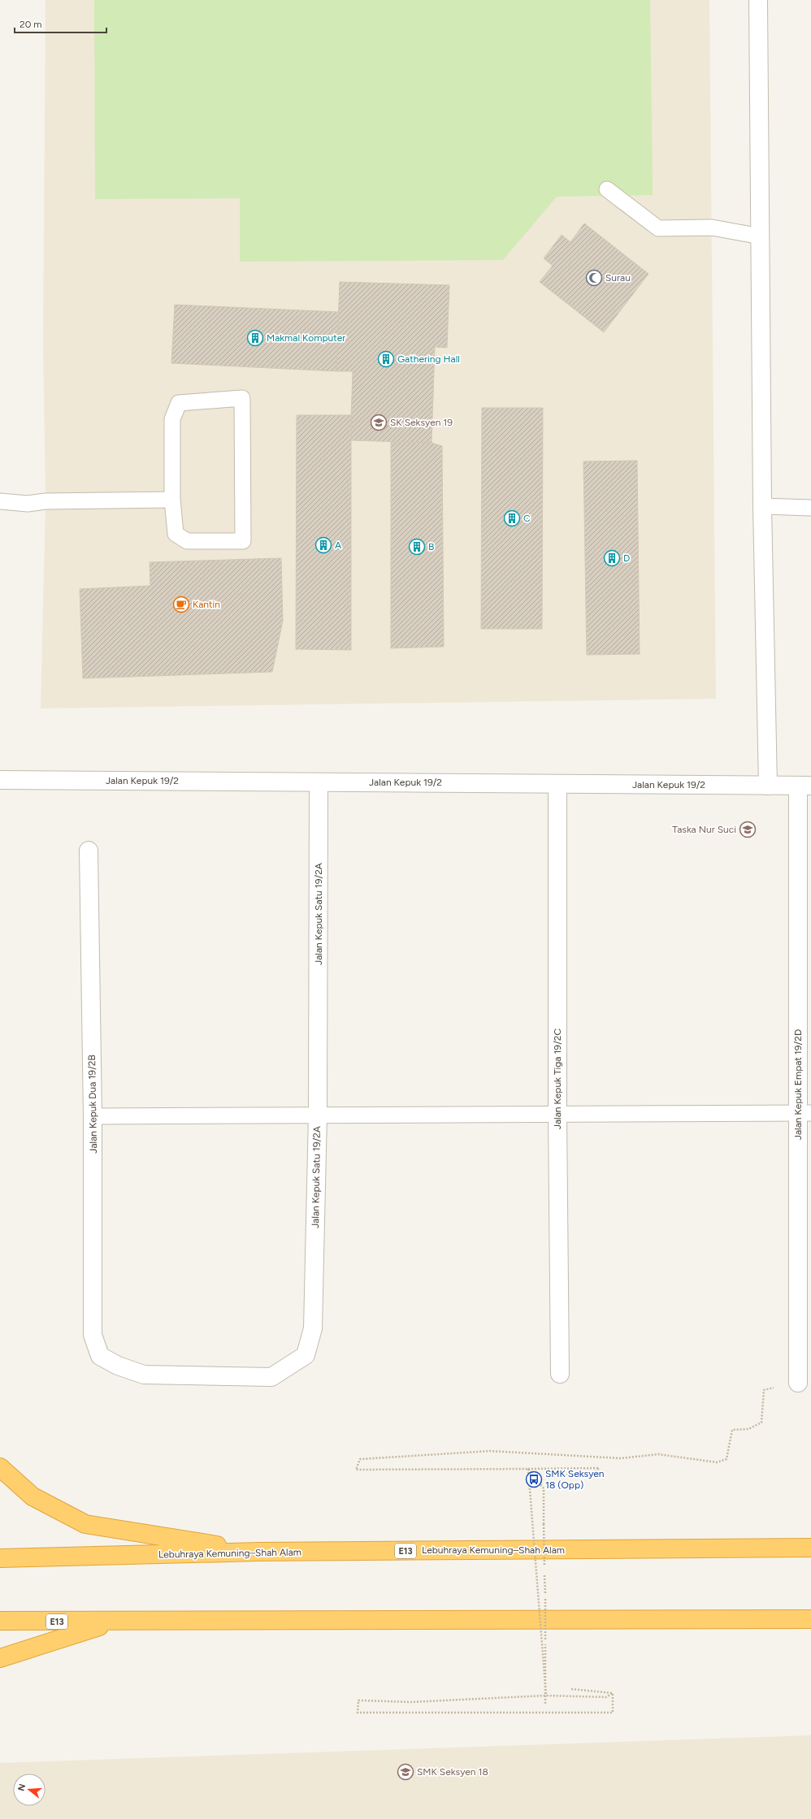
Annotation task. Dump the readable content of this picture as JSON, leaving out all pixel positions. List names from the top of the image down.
{
  "streets": {
    "highway": ["Lebuhraya Kemuning–Shah Alam", "E13"],
    "street": [
      "Jalan Kepuk 19/2",
      "Jalan Kepuk Satu 19/2A",
      "Jalan Kepuk Tiga 19/2C",
      "Jalan Kepuk Empat 19/2D",
      "Jalan Kepuk Dua 19/2B"
    ]
  },
  "crossings": [
    ["Jalan Kepuk 19/2", "Jalan Kepuk Satu 19/2A"],
    ["Jalan Kepuk 19/2", "Jalan Kepuk Tiga 19/2C"],
    ["Jalan Kepuk 19/2", "Jalan Kepuk Empat 19/2D"],
    ["Jalan Kepuk Satu 19/2A", "Jalan Kepuk Dua 19/2B"]
  ],
  "places": {
    "mosque": ["Surau"],
    "building": [
      "Makmal Komputer",
      "Gathering Hall",
      "C",
      "A",
      "B",
      "D"
    ],
    "school or university": ["SK Seksyen 19", "Taska Nur Suci", "SMK Seksyen 18"],
    "cafe": ["Kantin"],
    "bus stop": ["SMK Seksyen 18 (Opp)"]
  },
  "scale_bar": "20 m",
  "north": "left"
}
